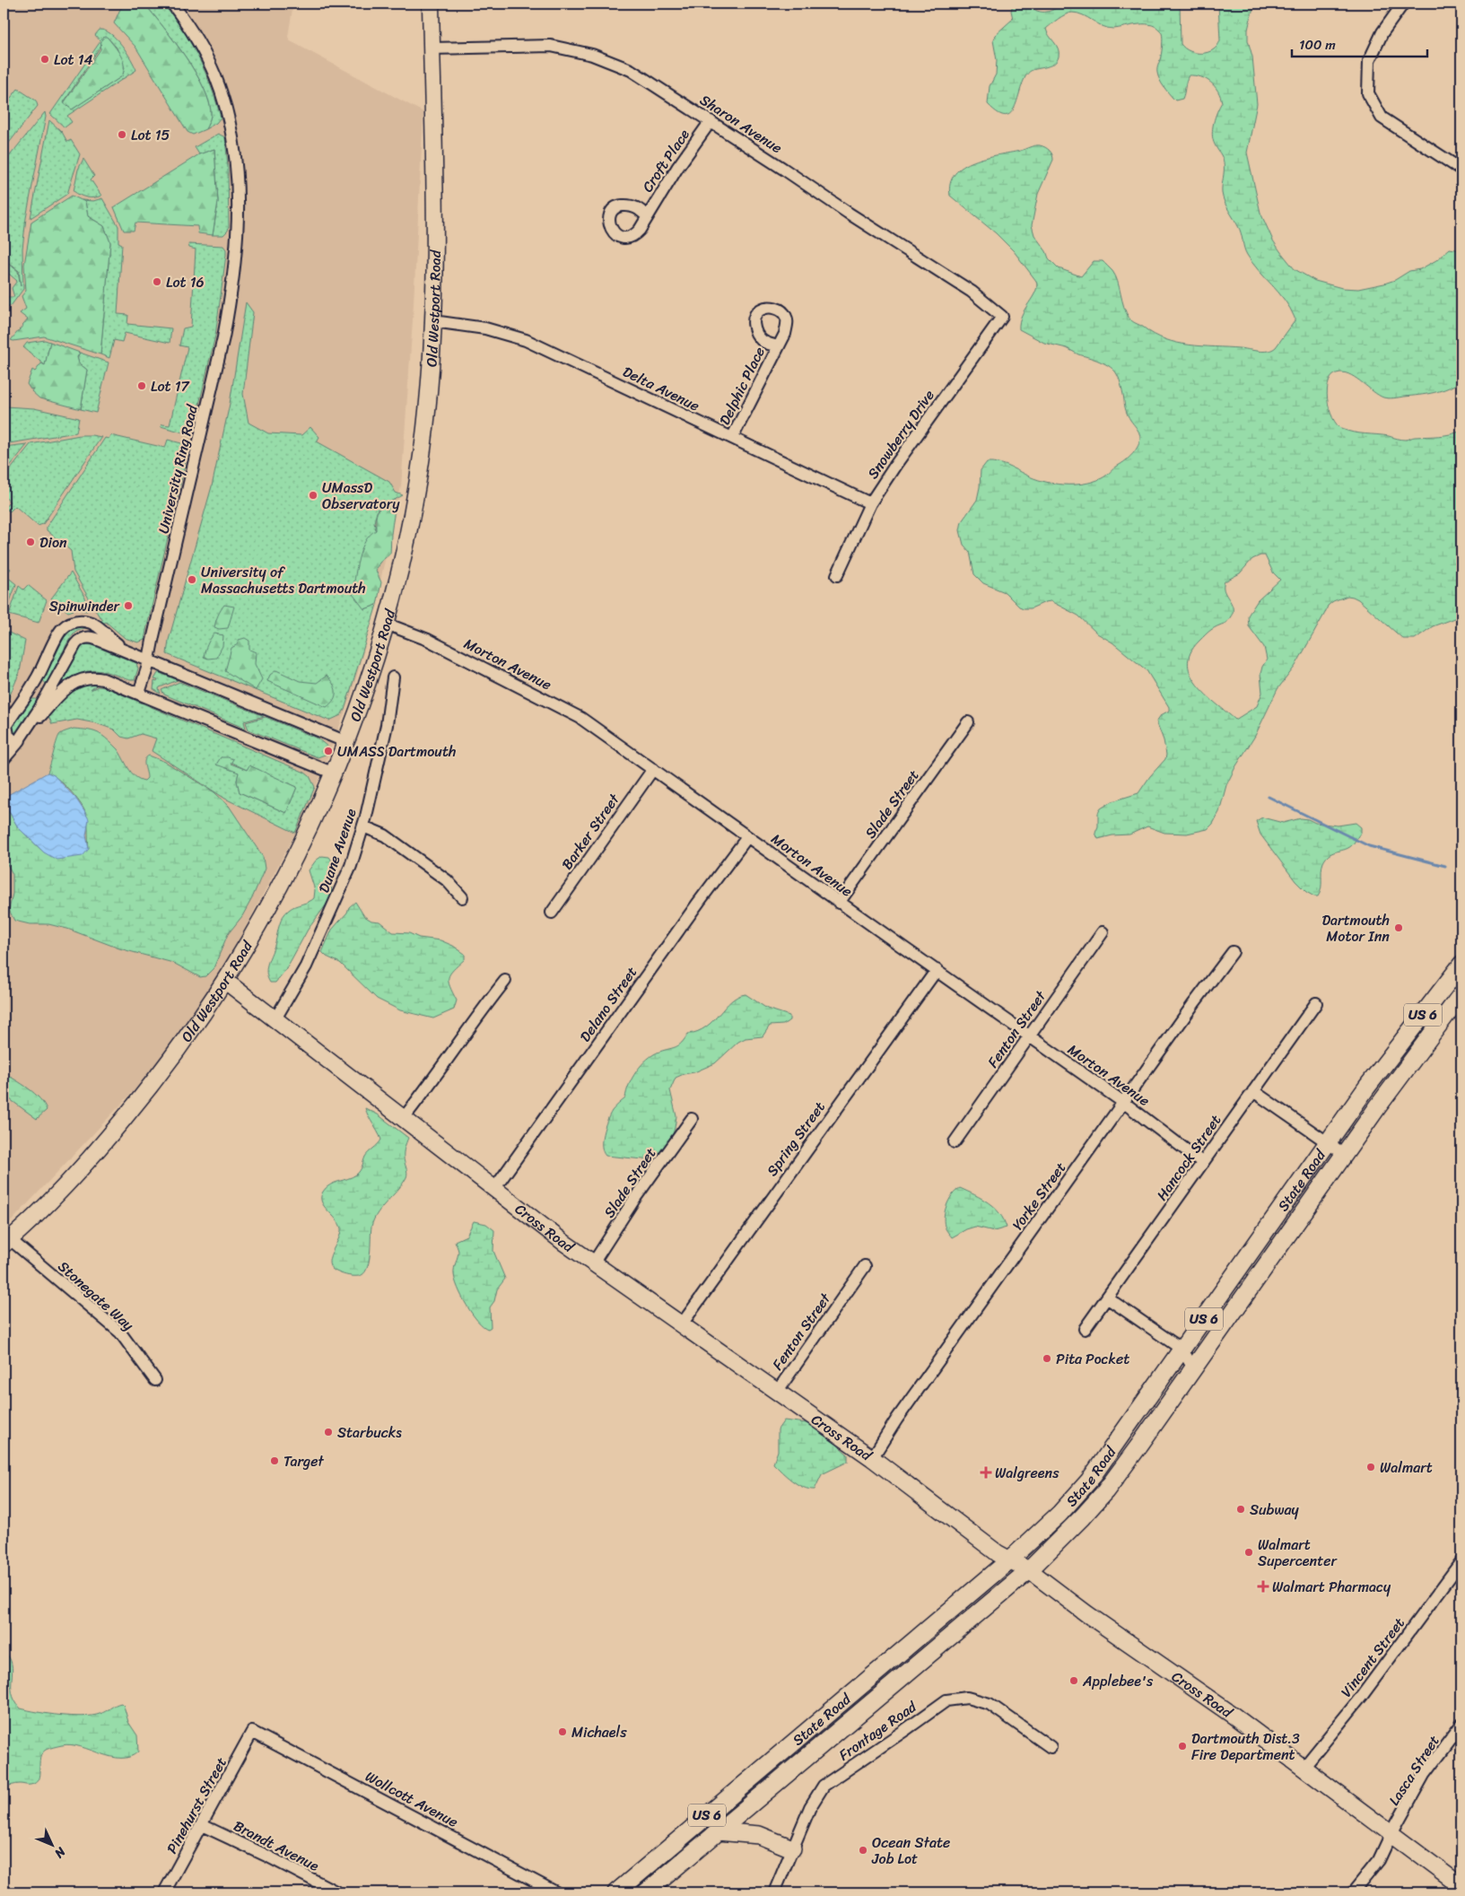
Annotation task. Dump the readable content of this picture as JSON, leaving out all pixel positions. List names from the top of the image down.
{
  "streets": {
    "main road": ["US 6", "State Road"],
    "street": [
      "Sharon Avenue",
      "Croft Place",
      "Old Westport Road",
      "Delphic Place",
      "Delta Avenue",
      "Snowberry Drive",
      "University Ring Road",
      "Morton Avenue",
      "Slade Street",
      "Barker Street",
      "Duane Avenue",
      "Delano Street",
      "Fenton Street",
      "Spring Street",
      "Hancock Street",
      "Yorke Street",
      "Cross Road",
      "Stonegate Way",
      "Vincent Street",
      "Frontage Road",
      "Lasca Street",
      "Wollcott Avenue",
      "Pinehurst Street",
      "Brandt Avenue"
    ]
  },
  "crossings": [
    ["Sharon Avenue", "Croft Place"],
    ["Sharon Avenue", "Old Westport Road"],
    ["Sharon Avenue", "Snowberry Drive"],
    ["Old Westport Road", "Delta Avenue"],
    ["Old Westport Road", "Morton Avenue"],
    ["Old Westport Road", "Cross Road"],
    ["Old Westport Road", "Stonegate Way"],
    ["Delphic Place", "Delta Avenue"],
    ["Delta Avenue", "Snowberry Drive"],
    ["Morton Avenue", "Slade Street"],
    ["Morton Avenue", "Barker Street"],
    ["Morton Avenue", "Delano Street"],
    ["Morton Avenue", "Fenton Street"],
    ["Morton Avenue", "Spring Street"],
    ["Morton Avenue", "Hancock Street"],
    ["Morton Avenue", "Yorke Street"],
    ["Slade Street", "Cross Road"],
    ["Duane Avenue", "Cross Road"],
    ["Delano Street", "Cross Road"],
    ["Fenton Street", "Cross Road"],
    ["Spring Street", "Cross Road"],
    ["State Road", "Cross Road"],
    ["Yorke Street", "Cross Road"],
    ["Cross Road", "Vincent Street"],
    ["Cross Road", "Lasca Street"],
    ["Wollcott Avenue", "Pinehurst Street"],
    ["Pinehurst Street", "Brandt Avenue"]
  ],
  "places": {
    "other": [
      "Lot 14",
      "Lot 15",
      "Lot 16",
      "Lot 17",
      "UMassD Observatory",
      "Dion",
      "University of Massachusetts Dartmouth",
      "Spinwinder",
      "UMASS Dartmouth",
      "Dartmouth Motor Inn",
      "Pita Pocket",
      "Starbucks",
      "Target",
      "Walmart",
      "Subway",
      "Walmart Supercenter",
      "Applebee's",
      "Michaels",
      "Dartmouth Dist.3 Fire Department",
      "Ocean State Job Lot"
    ],
    "health": ["Walgreens", "Walmart Pharmacy"]
  },
  "scale_bar": "100 m",
  "north": "bottom right"
}
